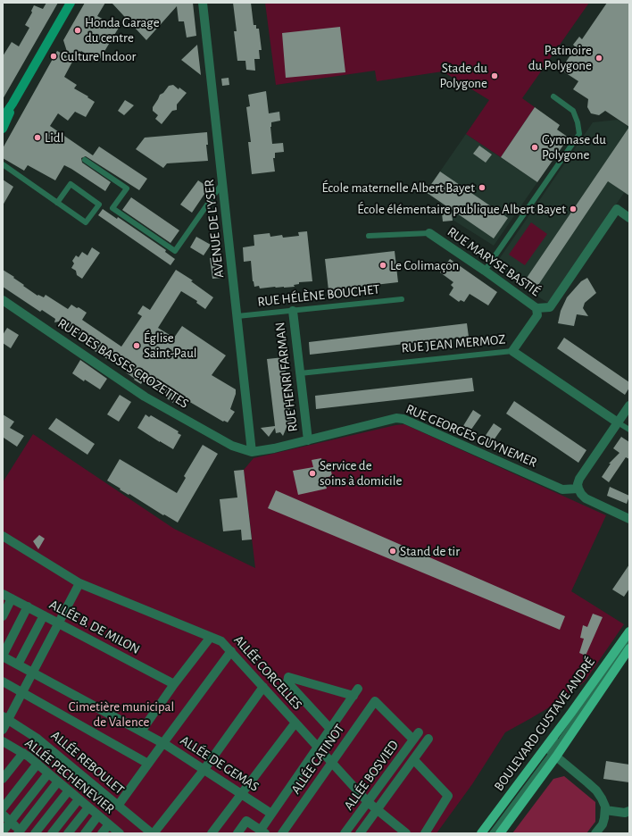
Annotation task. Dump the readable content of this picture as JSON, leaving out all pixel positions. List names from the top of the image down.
{
  "streets": {
    "main road": ["BOULEVARD GUSTAVE ANDRÉ"],
    "street": [
      "AVENUE DE L'YSER",
      "RUE MARYSE BASTIÉ",
      "RUE JEAN MERMOZ",
      "RUE DES BASSES CROZETTES",
      "RUE HENRI FARMAN",
      "RUE GEORGES GUYNEMER",
      "ALLÉE B. DE MILON",
      "ALLÉE CORCELLES",
      "ALLÉE CATINOT",
      "ALLÉE REBOULET",
      "ALLÉE DE GEMAS",
      "ALLÉE BOSVIED",
      "ALLÉE PECHENEVIER"
    ],
    "lane": ["RUE HÉLÈNE BOUCHET"]
  },
  "crossings": [
    ["AVENUE DE L'YSER", "RUE HÉLÈNE BOUCHET"],
    ["AVENUE DE L'YSER", "RUE DES BASSES CROZETTES"],
    ["AVENUE DE L'YSER", "RUE GEORGES GUYNEMER"],
    ["RUE MARYSE BASTIÉ", "RUE JEAN MERMOZ"],
    ["RUE HÉLÈNE BOUCHET", "RUE HENRI FARMAN"],
    ["RUE JEAN MERMOZ", "RUE HENRI FARMAN"],
    ["RUE DES BASSES CROZETTES", "RUE GEORGES GUYNEMER"],
    ["RUE HENRI FARMAN", "RUE GEORGES GUYNEMER"],
    ["ALLÉE CORCELLES", "ALLÉE CATINOT"],
    ["ALLÉE CORCELLES", "ALLÉE BOSVIED"],
    ["ALLÉE CATINOT", "ALLÉE BOSVIED"]
  ],
  "parks": ["Cimetière municipal de Valence"],
  "places": [
    "Honda Garage du centre",
    "Culture Indoor",
    "Patinoire du Polygone",
    "Stade du Polygone",
    "Lidl",
    "Gymnase du Polygone",
    "École maternelle Albert Bayet",
    "École élémentaire publique Albert Bayet",
    "Le Colimaçon",
    "Église Saint-Paul",
    "Service de soins à domicile",
    "Stand de tir"
  ]
}
